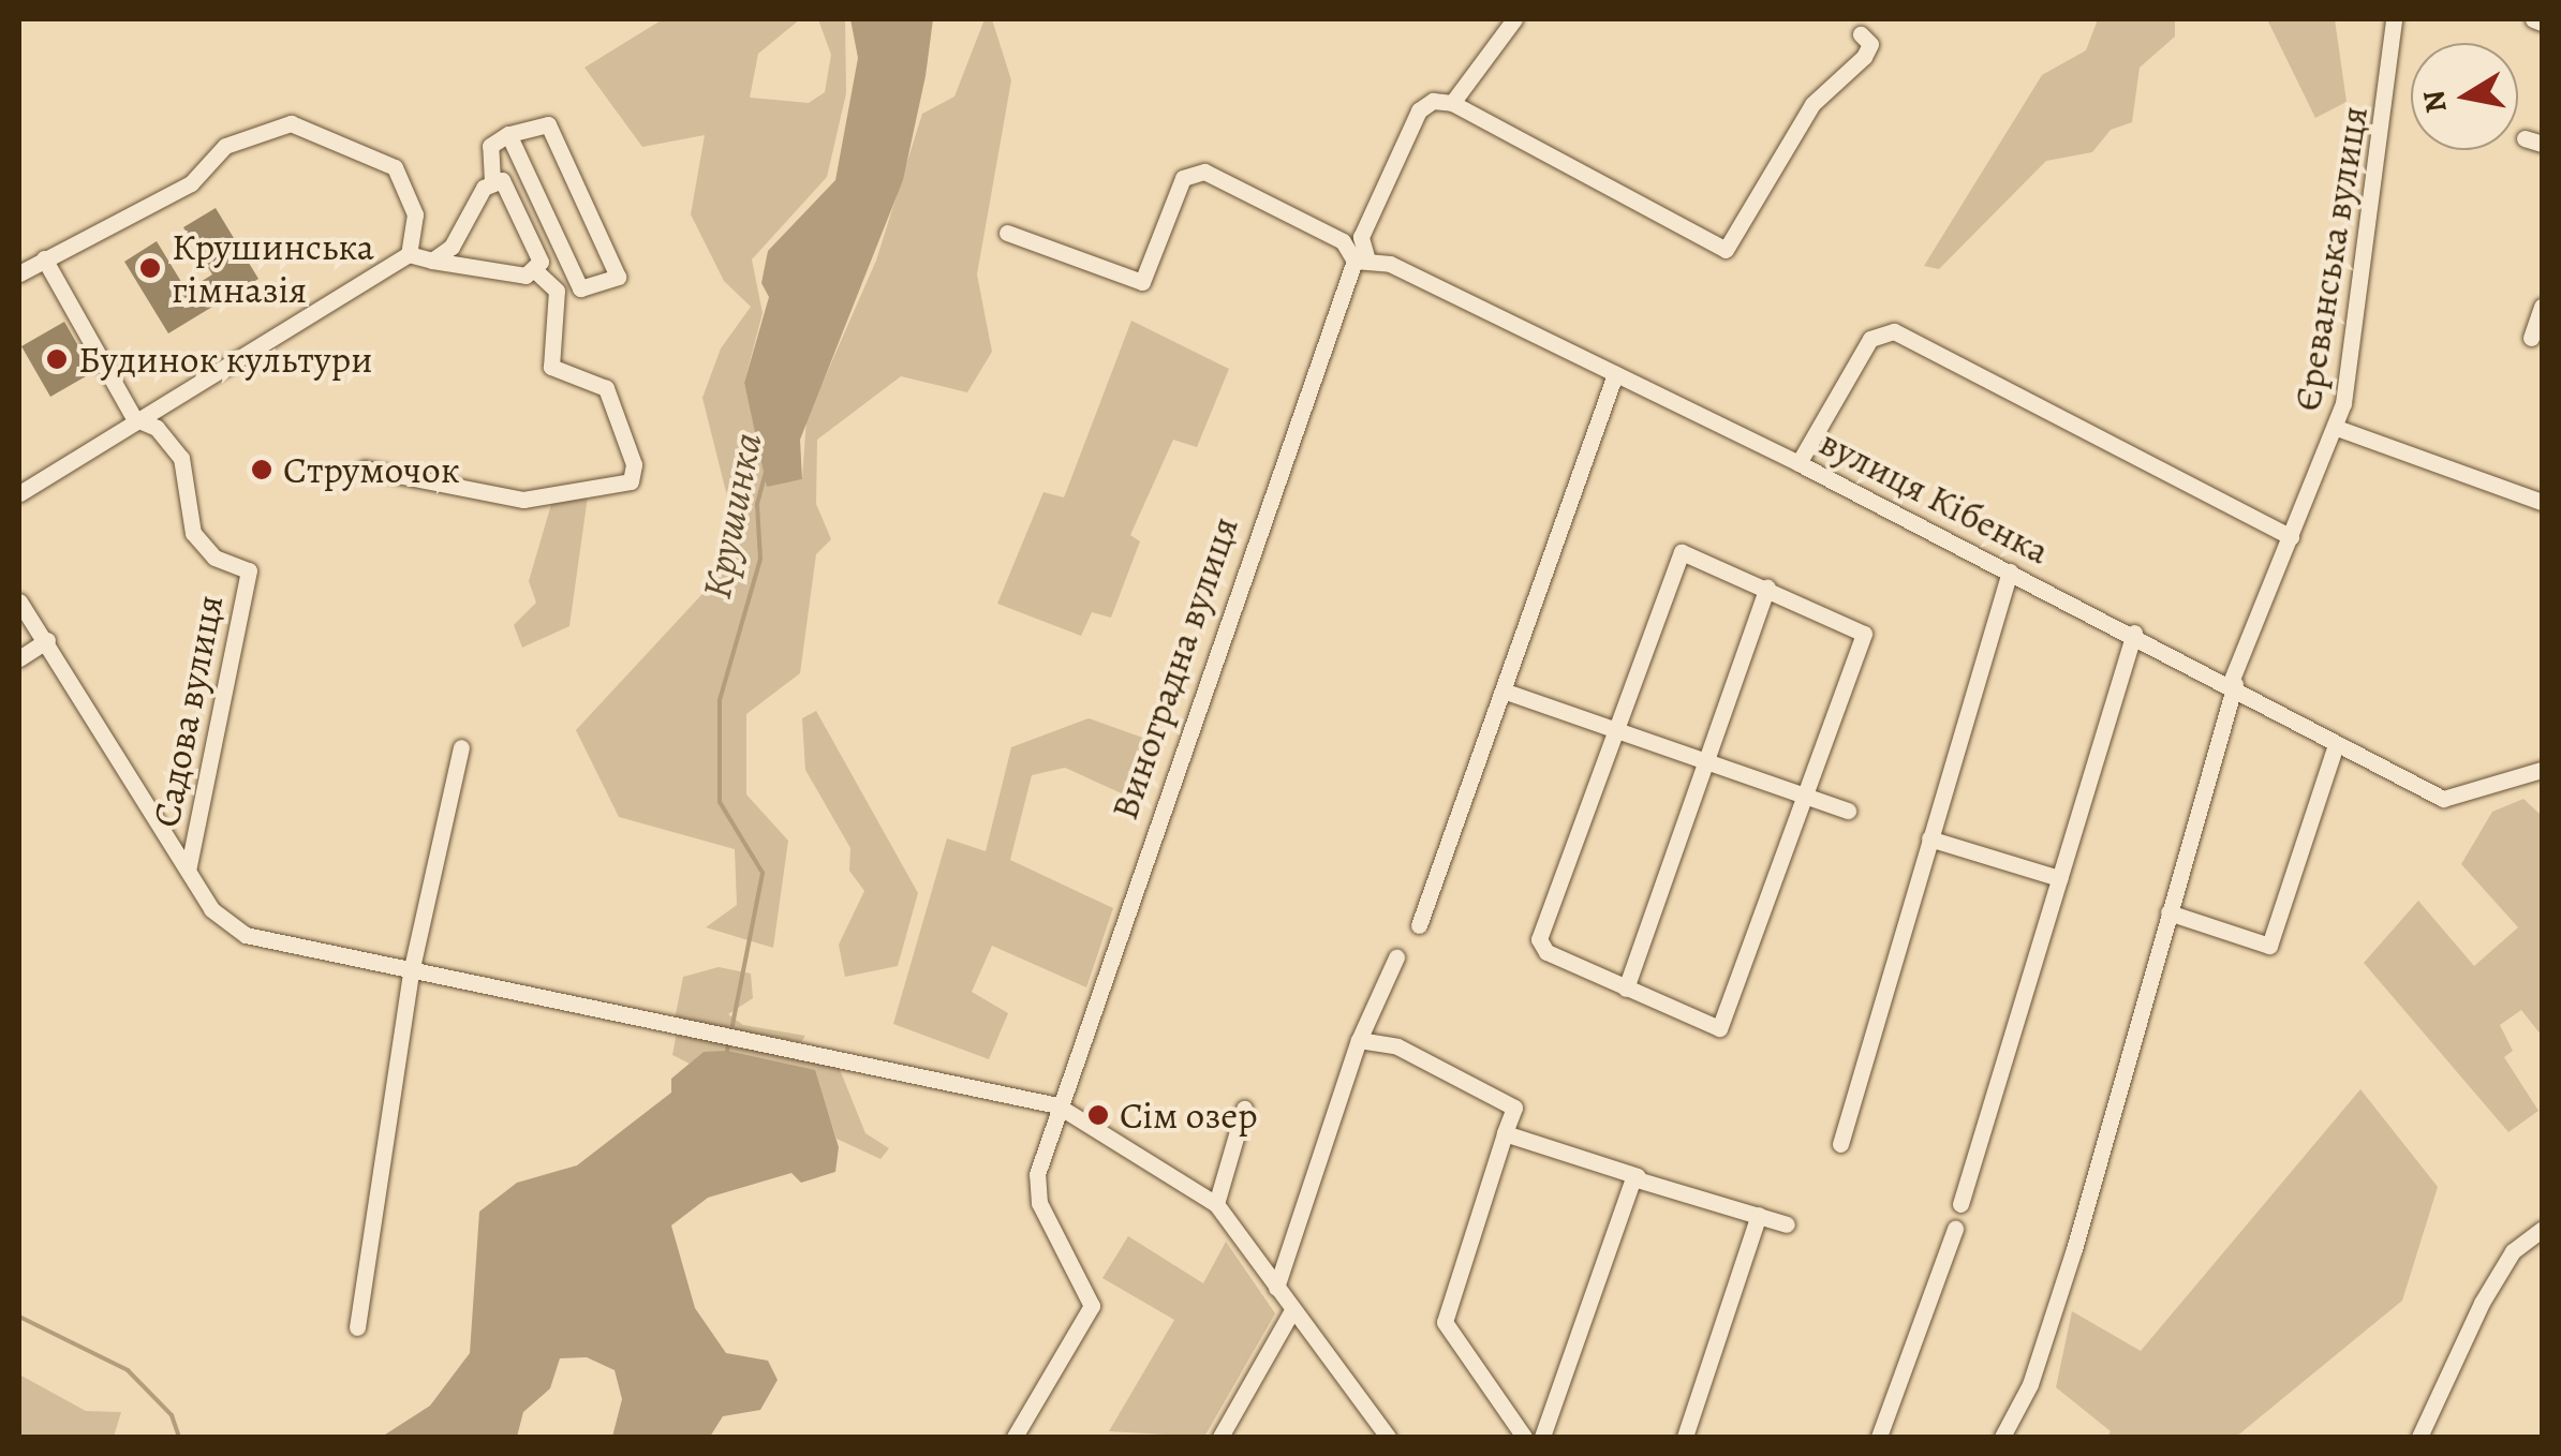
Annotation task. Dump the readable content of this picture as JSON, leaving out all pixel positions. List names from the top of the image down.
{
  "streets": {
    "street": [
      "Єреванська вулиця",
      "вулиця Кібенка",
      "Виноградна вулиця",
      "Садова вулиця"
    ]
  },
  "crossings": [
    ["Єреванська вулиця", "вулиця Кібенка"],
    ["вулиця Кібенка", "Виноградна вулиця"]
  ],
  "water": ["Крушинка"],
  "places": [
    "Крушинська гімназія",
    "Будинок культури",
    "Струмочок",
    "Сім озер"
  ],
  "north": "left"
}
